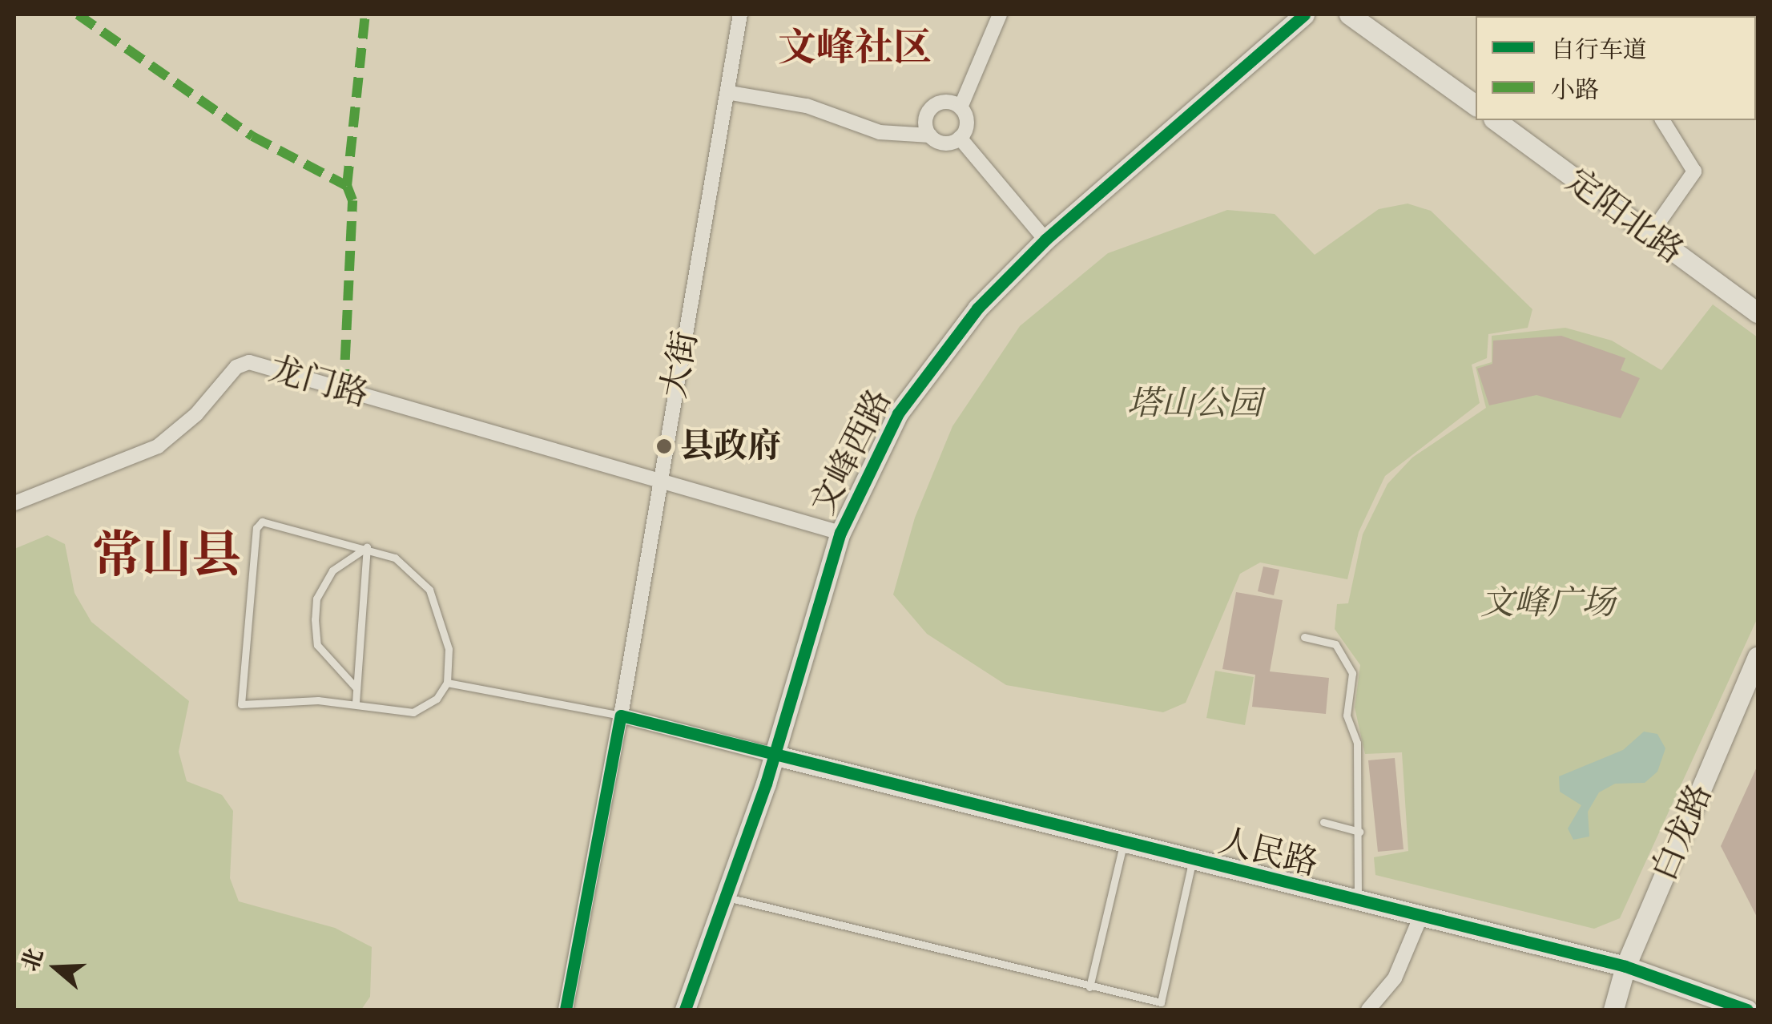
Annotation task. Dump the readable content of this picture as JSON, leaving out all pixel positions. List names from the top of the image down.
{
  "streets": {
    "street": [
      "定阳北路",
      "大街",
      "龙门路",
      "文峰西路",
      "白龙路",
      "人民路"
    ]
  },
  "crossings": [
    ["大街", "龙门路"],
    ["文峰西路", "人民路"],
    ["白龙路", "人民路"]
  ],
  "districts": ["文峰社区", "常山县"],
  "parks": ["塔山公园", "文峰广场"],
  "places": ["县政府"],
  "legend": ["自行车道", "小路"],
  "north": "left"
}
